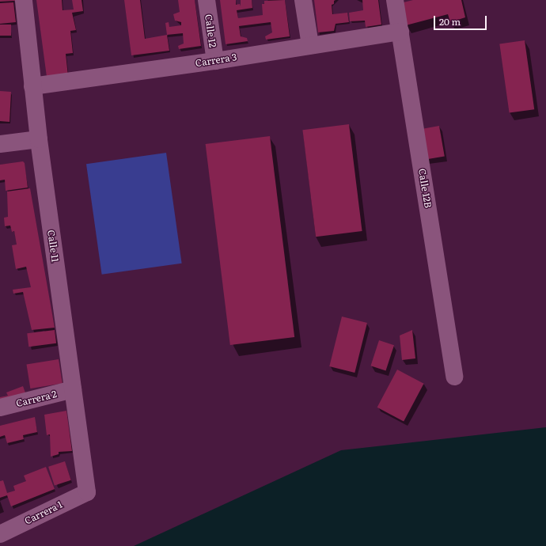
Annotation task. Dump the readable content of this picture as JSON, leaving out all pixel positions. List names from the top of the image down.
{
  "streets": {
    "street": [
      "Calle 12",
      "Carrera 3",
      "Calle 12B",
      "Calle 11",
      "Carrera 2",
      "Carrera 1"
    ]
  },
  "crossings": [
    ["Calle 12", "Carrera 3"],
    ["Carrera 3", "Calle 12B"],
    ["Carrera 3", "Calle 11"],
    ["Calle 11", "Carrera 2"],
    ["Calle 11", "Carrera 1"]
  ],
  "scale_bar": "20 m"
}
